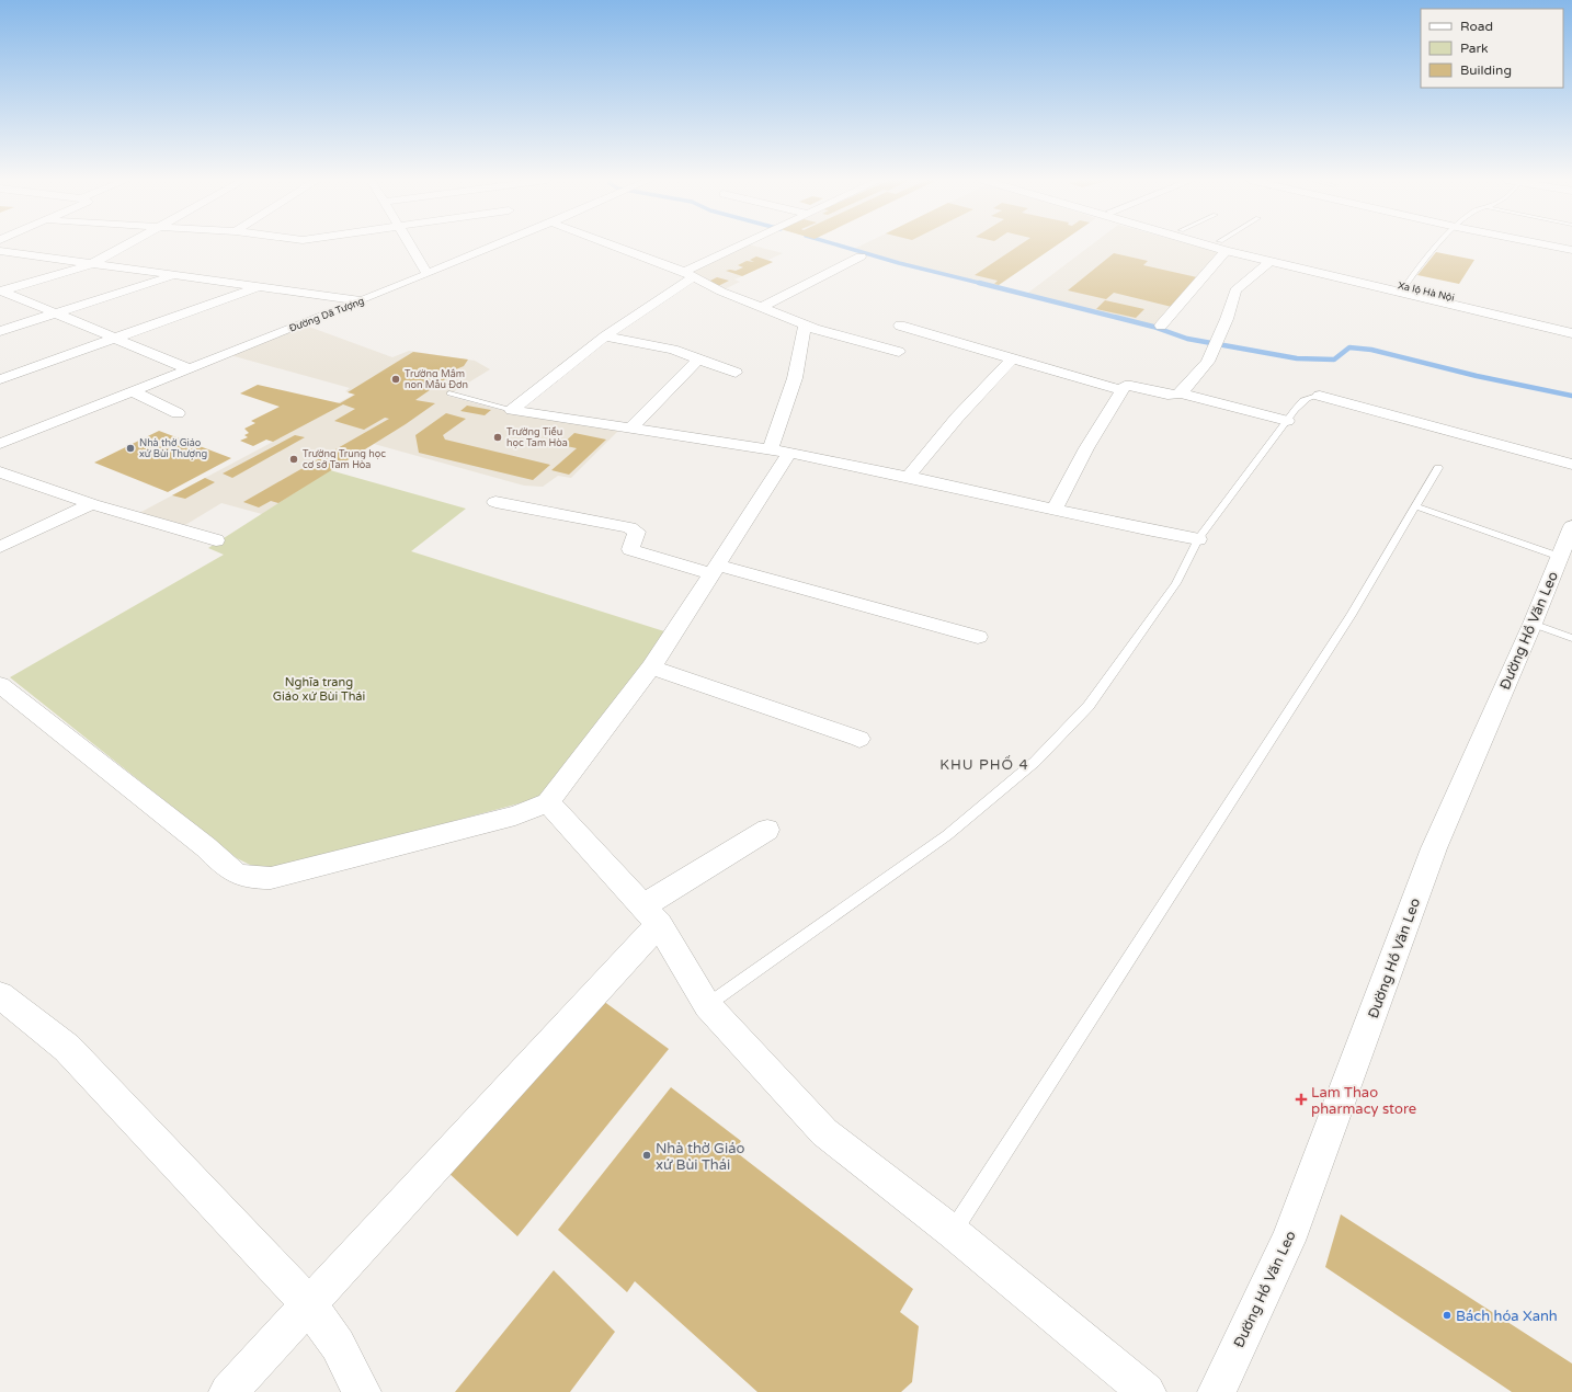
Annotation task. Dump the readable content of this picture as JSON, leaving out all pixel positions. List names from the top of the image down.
{
  "streets": {
    "highway": ["Xa lộ Hà Nội"],
    "street": ["Đường Dã Tượng", "Đường Hồ Văn Leo"]
  },
  "districts": ["KHU PHỐ 4"],
  "parks": ["Nghĩa trang Giáo xứ Bùi Thái"],
  "places": {
    "other": [
      "Trường Mầm non Mẫu Đơn",
      "Trường Tiểu học Tam Hòa",
      "Nhà thờ Giáo xứ Bùi Thượng",
      "Trường Trung học cơ sở Tam Hòa",
      "Nhà thờ Giáo xứ Bùi Thái",
      "Bách hóa Xanh"
    ],
    "health": ["Lam Thao pharmacy store"]
  },
  "legend": ["Road", "Park", "Building"]
}
